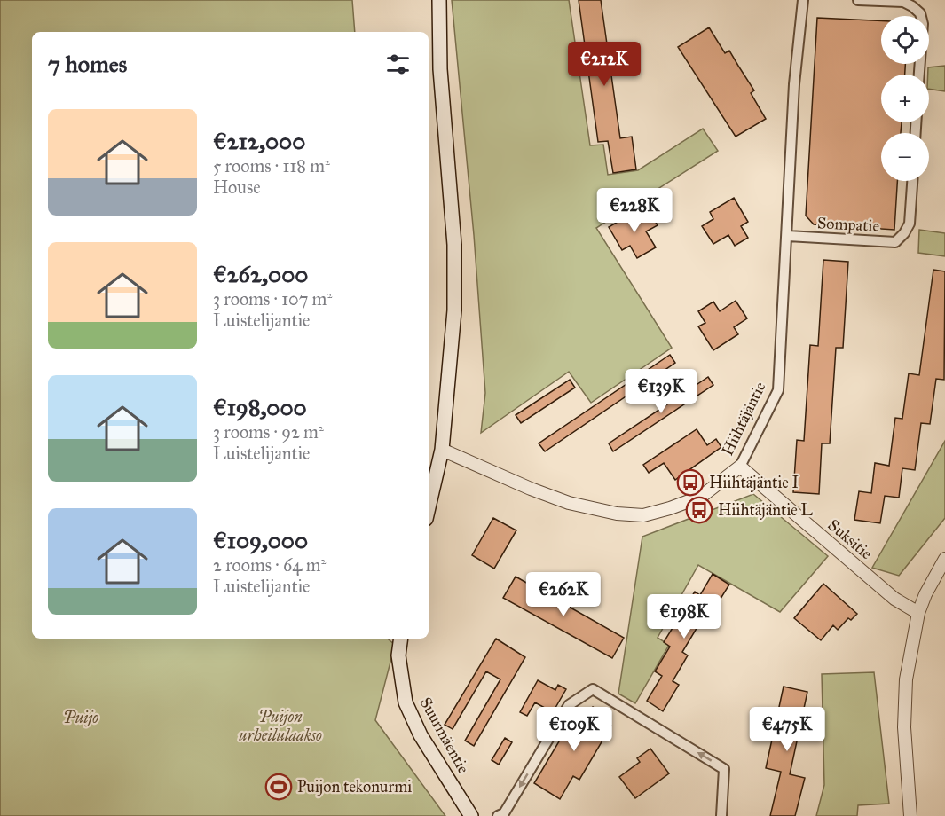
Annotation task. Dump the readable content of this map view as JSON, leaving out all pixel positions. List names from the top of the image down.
{
  "streets": {
    "main road": ["Suurmäentie"],
    "street": ["Sompatie", "Hiihtäjäntie", "Suksitie"]
  },
  "crossings": [
    ["Sompatie", "Hiihtäjäntie"],
    ["Hiihtäjäntie", "Suksitie"]
  ],
  "parks": ["Puijon urheilulaakso", "Puijo"],
  "places": {
    "bus stop": ["Hiihtäjäntie I", "Hiihtäjäntie L"],
    "sports": ["Puijon tekonurmi"]
  },
  "page": {
    "map_buttons": ["+", "−"],
    "heading": "7 homes",
    "price": [
      "€212K",
      "€228K",
      "€139K",
      "€262K",
      "€198K",
      "€109K",
      "€475K"
    ],
    "list": [
      {
        "name": "€212,000",
        "note": "5 rooms · 118 m² · House"
      },
      {
        "name": "€262,000",
        "note": "3 rooms · 107 m² · Luistelijantie"
      },
      {
        "name": "€198,000",
        "note": "3 rooms · 92 m² · Luistelijantie"
      },
      {
        "name": "€109,000",
        "note": "2 rooms · 64 m² · Luistelijantie"
      }
    ]
  }
}
